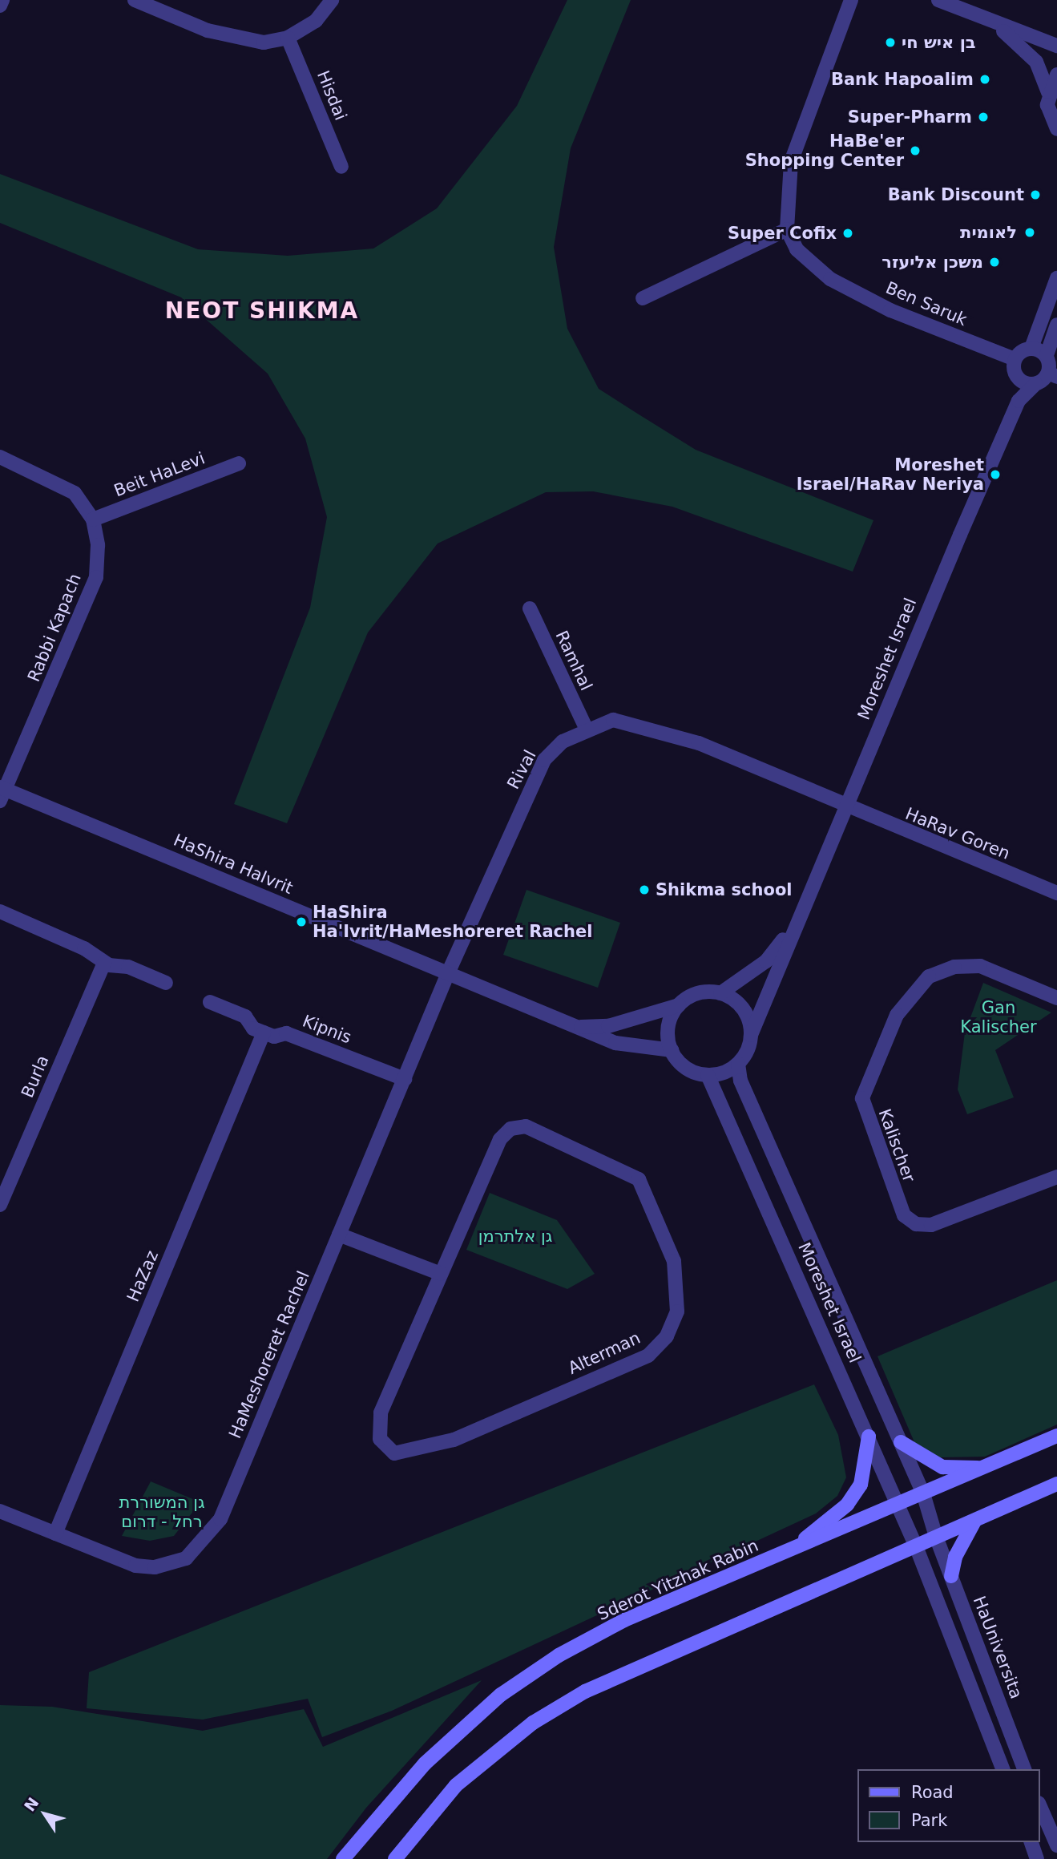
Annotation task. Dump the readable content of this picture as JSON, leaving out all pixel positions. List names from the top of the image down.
{
  "streets": {
    "main road": ["Sderot Yitzhak Rabin"],
    "street": [
      "Hisdai",
      "Ben Saruk",
      "Beit HaLevi",
      "Rabbi Kapach",
      "Moreshet Israel",
      "Ramhal",
      "Rival",
      "HaRav Goren",
      "HaShira HaIvrit",
      "Kipnis",
      "Burla",
      "Kalischer",
      "HaZaz",
      "Alterman",
      "HaMeshoreret Rachel",
      "HaUniversita"
    ]
  },
  "crossings": [
    ["Ben Saruk", "Moreshet Israel"],
    ["Beit HaLevi", "Rabbi Kapach"],
    ["Rabbi Kapach", "HaShira HaIvrit"],
    ["Moreshet Israel", "Rival"],
    ["Moreshet Israel", "HaRav Goren"],
    ["Moreshet Israel", "HaShira HaIvrit"],
    ["Moreshet Israel", "Sderot Yitzhak Rabin"],
    ["Moreshet Israel", "HaUniversita"],
    ["Ramhal", "Rival"],
    ["Rival", "HaRav Goren"],
    ["Rival", "HaShira HaIvrit"],
    ["Rival", "HaMeshoreret Rachel"],
    ["HaShira HaIvrit", "HaMeshoreret Rachel"],
    ["Kipnis", "HaZaz"],
    ["Kipnis", "HaMeshoreret Rachel"],
    ["HaZaz", "HaMeshoreret Rachel"]
  ],
  "districts": ["NEOT SHIKMA"],
  "parks": ["Gan Kalischer", "גן אלתרמן", "גן המשוררת רחל - דרום"],
  "places": [
    "בן איש חי",
    "Bank Hapoalim",
    "Super-Pharm",
    "HaBe'er Shopping Center",
    "Bank Discount",
    "לאומית",
    "Super Cofix",
    "משכן אליעזר",
    "Moreshet Israel/HaRav Neriya",
    "Shikma school",
    "HaShira Ha'Ivrit/HaMeshoreret Rachel"
  ],
  "legend": ["Road", "Park"],
  "north": "top left"
}
